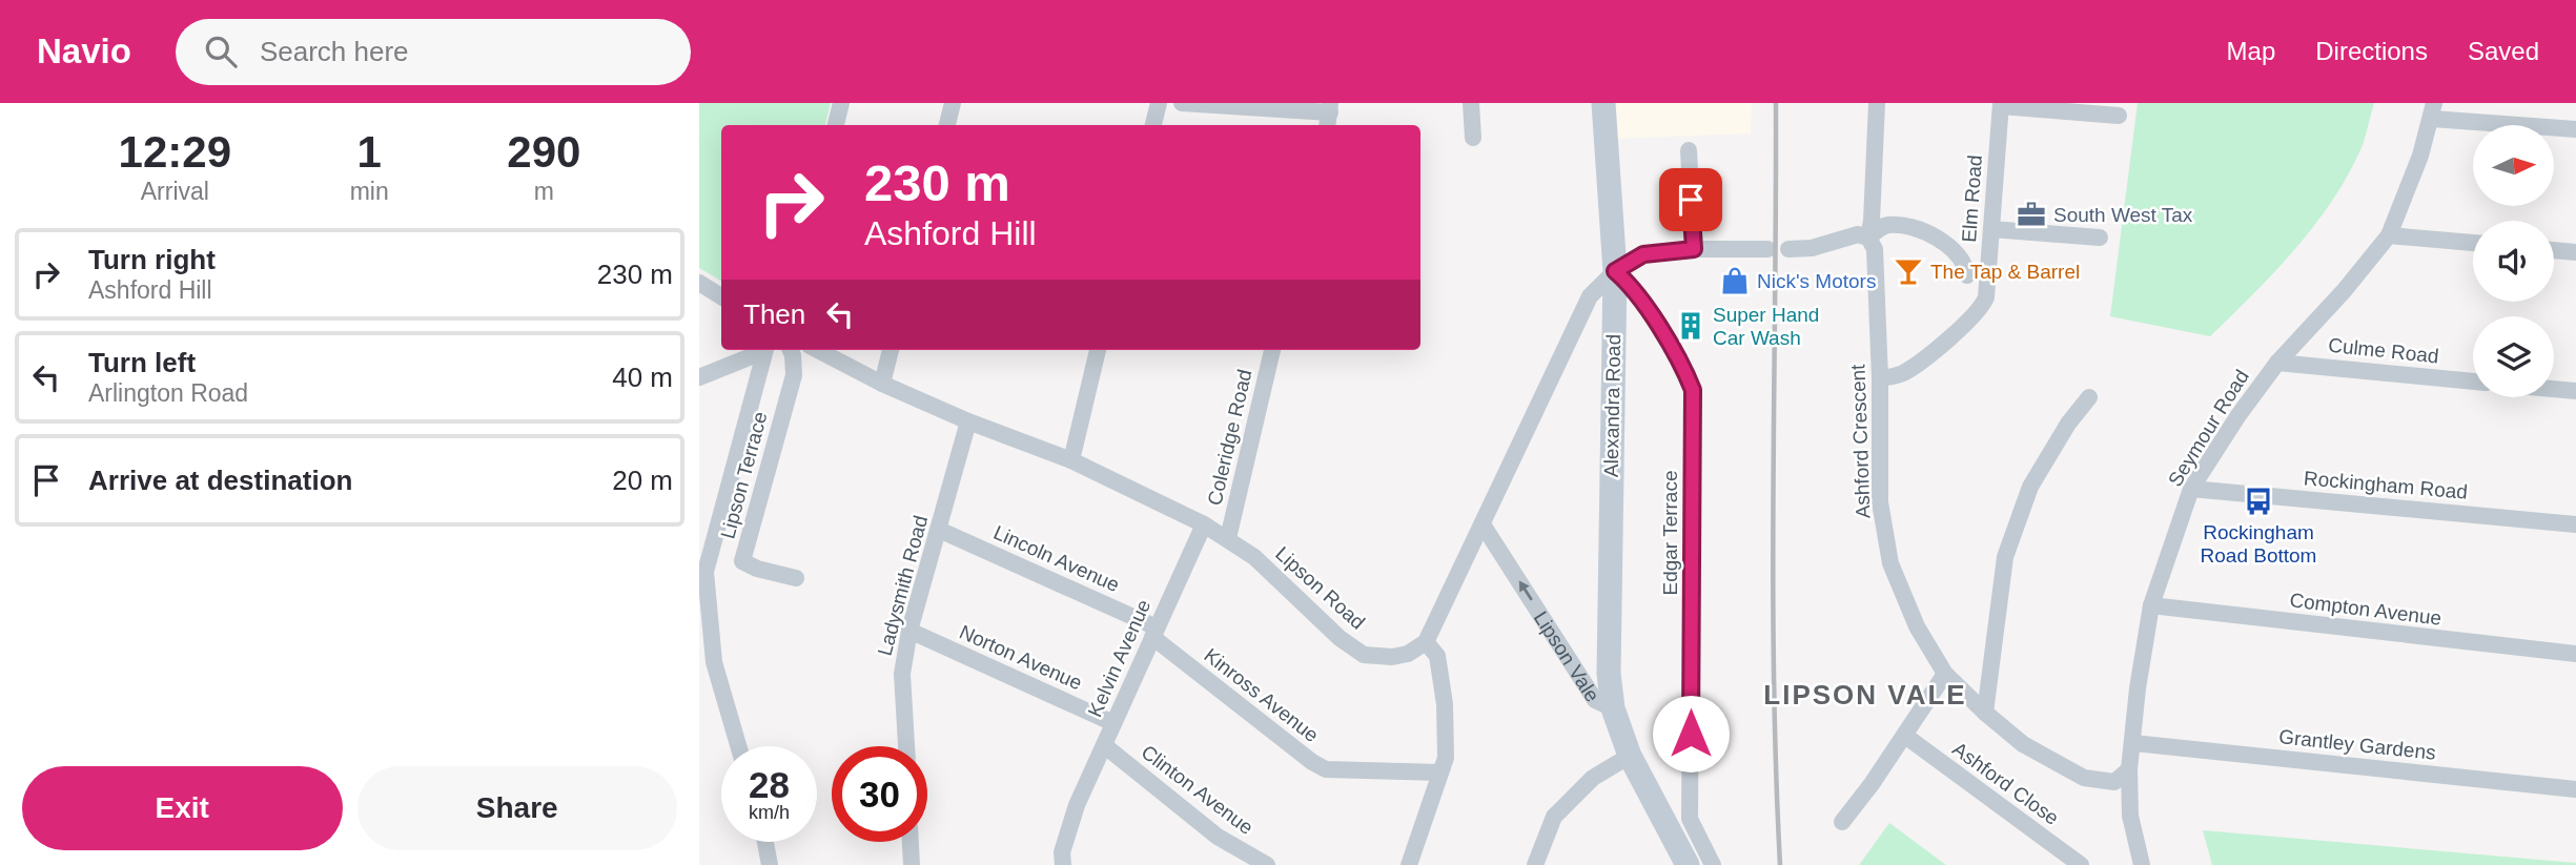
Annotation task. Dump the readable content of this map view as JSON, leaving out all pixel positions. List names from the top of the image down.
{
  "streets": {
    "main road": ["Alexandra Road", "Lipson Vale"],
    "street": [
      "Elm Road",
      "Culme Road",
      "Seymour Road",
      "Coleridge Road",
      "Ashford Crescent",
      "Lipson Terrace",
      "Rockingham Road",
      "Edgar Terrace",
      "Lincoln Avenue",
      "Ladysmith Road",
      "Lipson Road",
      "Compton Avenue",
      "Norton Avenue",
      "Kelvin Avenue",
      "Kinross Avenue",
      "Grantley Gardens",
      "Ashford Close",
      "Clinton Avenue"
    ]
  },
  "crossings": [
    ["Elm Road", "Ashford Crescent"],
    ["Culme Road", "Seymour Road"],
    ["Alexandra Road", "Edgar Terrace"],
    ["Alexandra Road", "Lipson Vale"],
    ["Seymour Road", "Ashford Crescent"],
    ["Seymour Road", "Rockingham Road"],
    ["Seymour Road", "Compton Avenue"],
    ["Seymour Road", "Grantley Gardens"],
    ["Coleridge Road", "Lipson Road"],
    ["Edgar Terrace", "Lipson Vale"],
    ["Lincoln Avenue", "Ladysmith Road"],
    ["Lincoln Avenue", "Kelvin Avenue"],
    ["Lincoln Avenue", "Kinross Avenue"],
    ["Ladysmith Road", "Lipson Road"],
    ["Ladysmith Road", "Norton Avenue"],
    ["Lipson Road", "Kelvin Avenue"],
    ["Norton Avenue", "Kelvin Avenue"],
    ["Kelvin Avenue", "Kinross Avenue"],
    ["Kelvin Avenue", "Clinton Avenue"]
  ],
  "one_way": ["Lipson Vale"],
  "districts": ["LIPSON VALE"],
  "places": {
    "office": ["South West Tax"],
    "bar": ["The Tap & Barrel"],
    "shop": ["Nick's Motors"],
    "building": ["Super Hand Car Wash"],
    "bus stop": ["Rockingham Road Bottom"]
  },
  "north": "right",
  "page": {
    "header": "Navio",
    "search": "Search here",
    "nav": ["Map", "Directions", "Saved"],
    "eta": [
      "12:29",
      "Arrival",
      "1",
      "min",
      "290",
      "m"
    ],
    "turn": ["230 m", "Ashford Hill"],
    "list": [
      {
        "name": "Turn right",
        "note": "Ashford Hill",
        "value": "230 m"
      },
      {
        "name": "Turn left",
        "note": "Arlington Road",
        "value": "40 m"
      },
      {
        "name": "Arrive at destination",
        "value": "20 m"
      }
    ],
    "then": "Then",
    "speed": "28 km/h",
    "limit": "30",
    "buttons": ["Exit", "Share"]
  }
}
